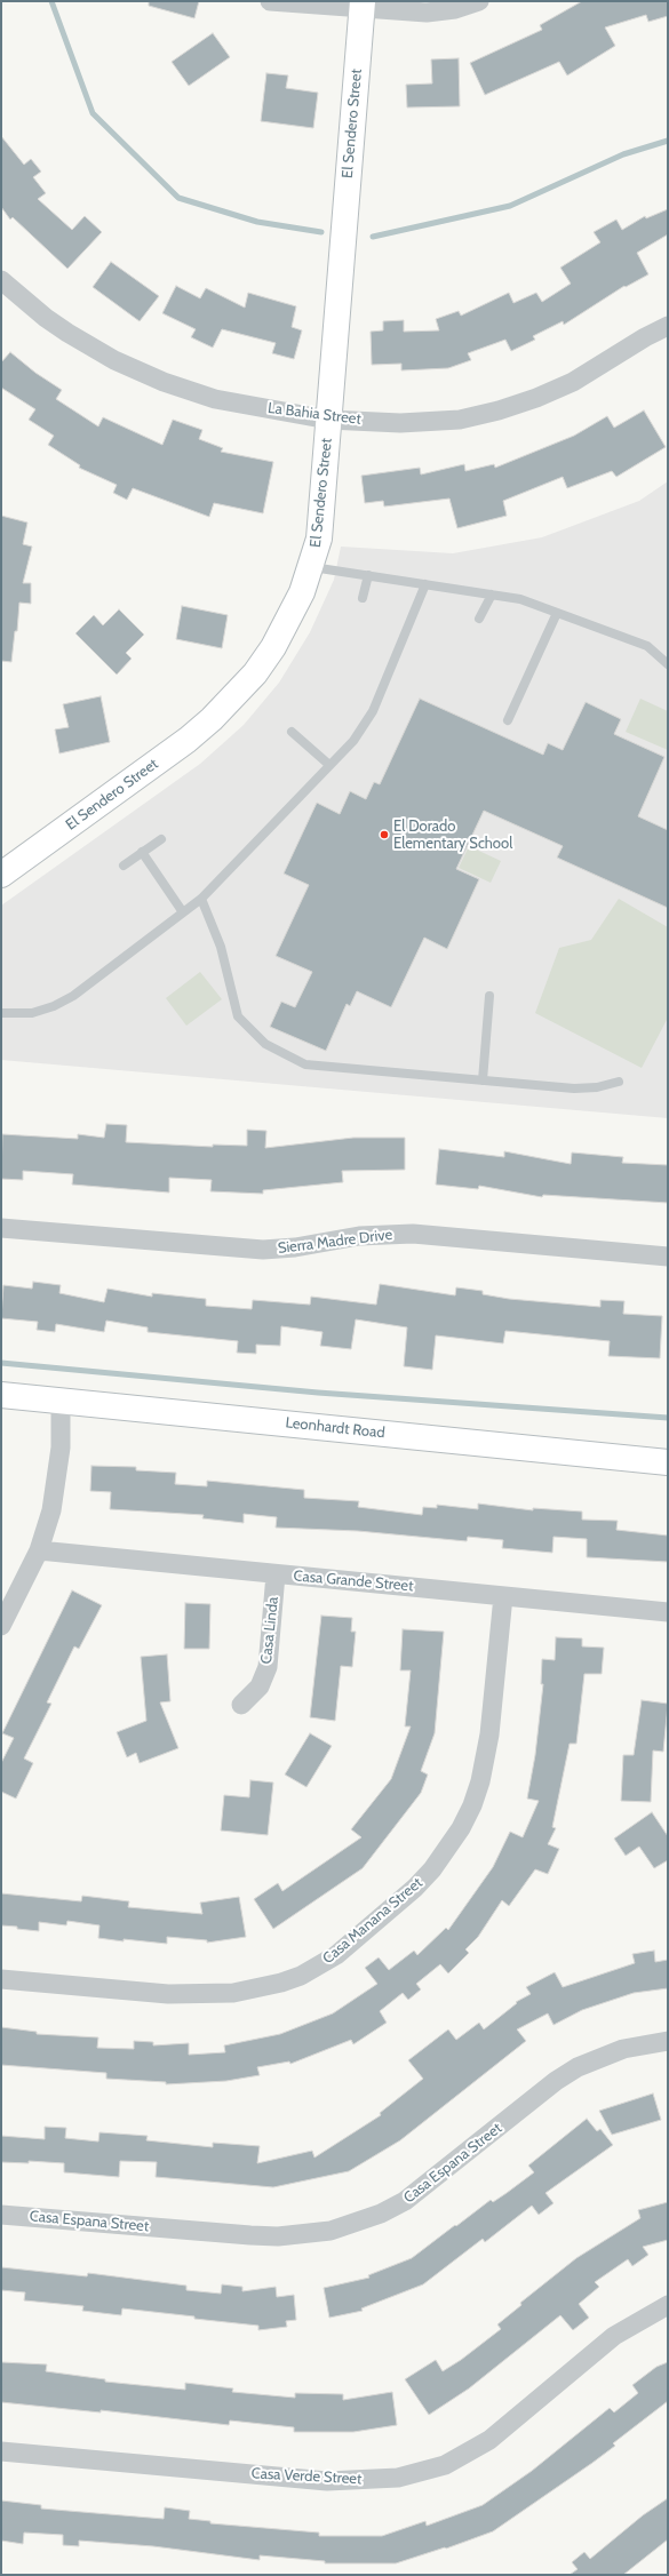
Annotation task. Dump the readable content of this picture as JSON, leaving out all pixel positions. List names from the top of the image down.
{
  "streets": {
    "street": [
      "El Sendero Street",
      "La Bahia Street",
      "Sierra Madre Drive",
      "Leonhardt Road",
      "Casa Grande Street",
      "Casa Linda",
      "Casa Manana Street",
      "Casa Espana Street",
      "Casa Verde Street"
    ]
  },
  "crossings": [
    ["El Sendero Street", "La Bahia Street"],
    ["Casa Grande Street", "Casa Linda"],
    ["Casa Grande Street", "Casa Manana Street"]
  ],
  "places": ["El Dorado Elementary School"]
}
